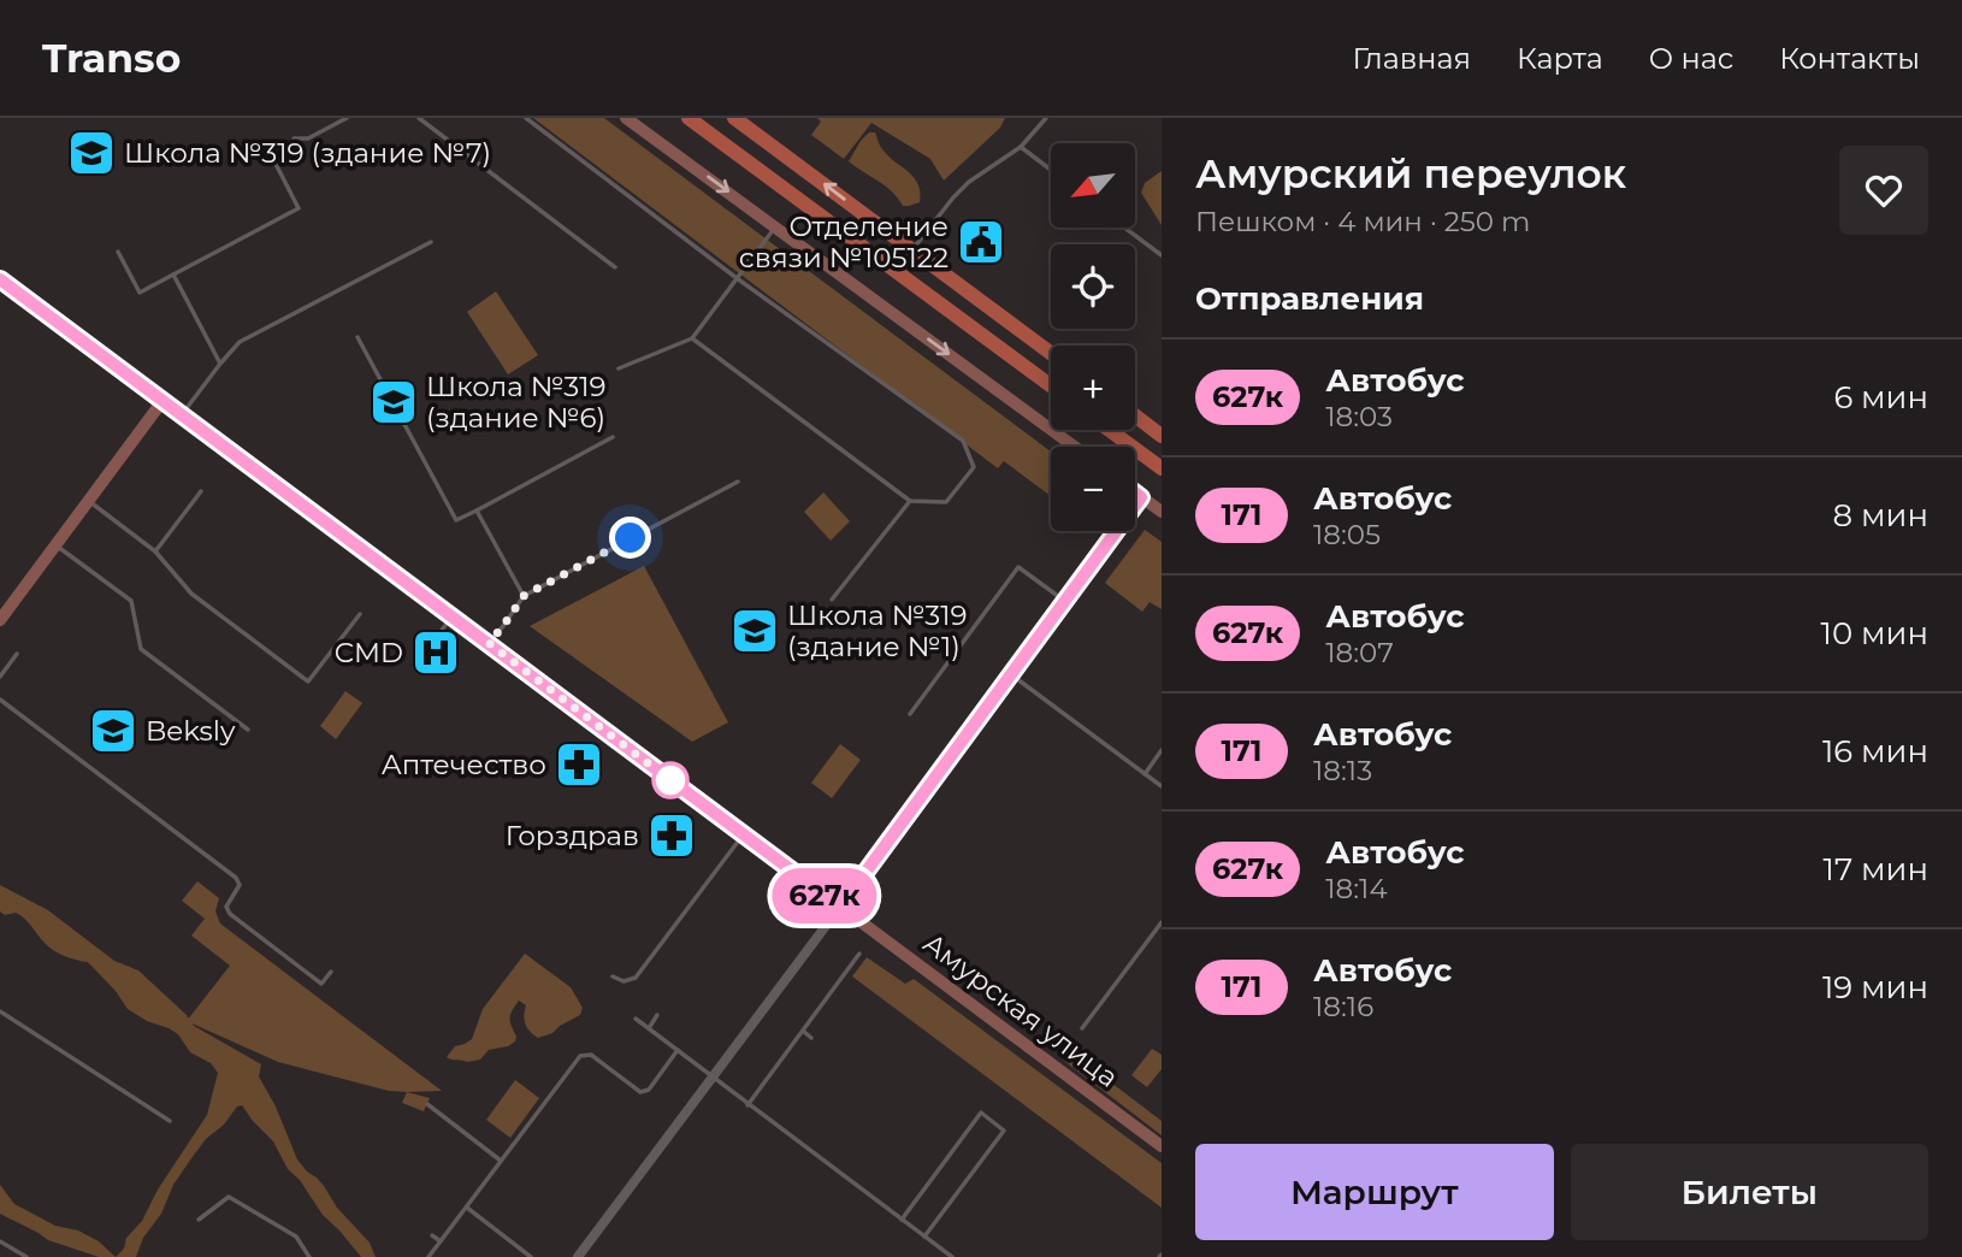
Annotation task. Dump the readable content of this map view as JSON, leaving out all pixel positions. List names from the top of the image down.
{
  "streets": {
    "street": ["Амурская улица"]
  },
  "places": {
    "school or university": [
      "Школа №319 (здание №7)",
      "Школа №319 (здание №6)",
      "Школа №319 (здание №1)",
      "Beksly"
    ],
    "public building": ["Отделение связи №105122"],
    "hospital": ["CMD"],
    "pharmacy": ["Аптечество", "Горздрав"]
  },
  "lines": ["bus line 627к"],
  "north": "bottom left",
  "page": {
    "header": "Transo",
    "nav": [
      "Главная",
      "Карта",
      "О нас",
      "Контакты"
    ],
    "on_map": "627к",
    "heading": [
      ["Амурский переулок", "Пешком · 4 мин · 250 m"],
      "Отправления"
    ],
    "map_buttons": ["+", "−"],
    "list": [
      {
        "mark": "627к",
        "name": "Автобус",
        "note": "18:03",
        "value": "6 мин"
      },
      {
        "mark": "171",
        "name": "Автобус",
        "note": "18:05",
        "value": "8 мин"
      },
      {
        "mark": "627к",
        "name": "Автобус",
        "note": "18:07",
        "value": "10 мин"
      },
      {
        "mark": "171",
        "name": "Автобус",
        "note": "18:13",
        "value": "16 мин"
      },
      {
        "mark": "627к",
        "name": "Автобус",
        "note": "18:14",
        "value": "17 мин"
      },
      {
        "mark": "171",
        "name": "Автобус",
        "note": "18:16",
        "value": "19 мин"
      }
    ],
    "buttons": ["Маршрут", "Билеты"]
  }
}
